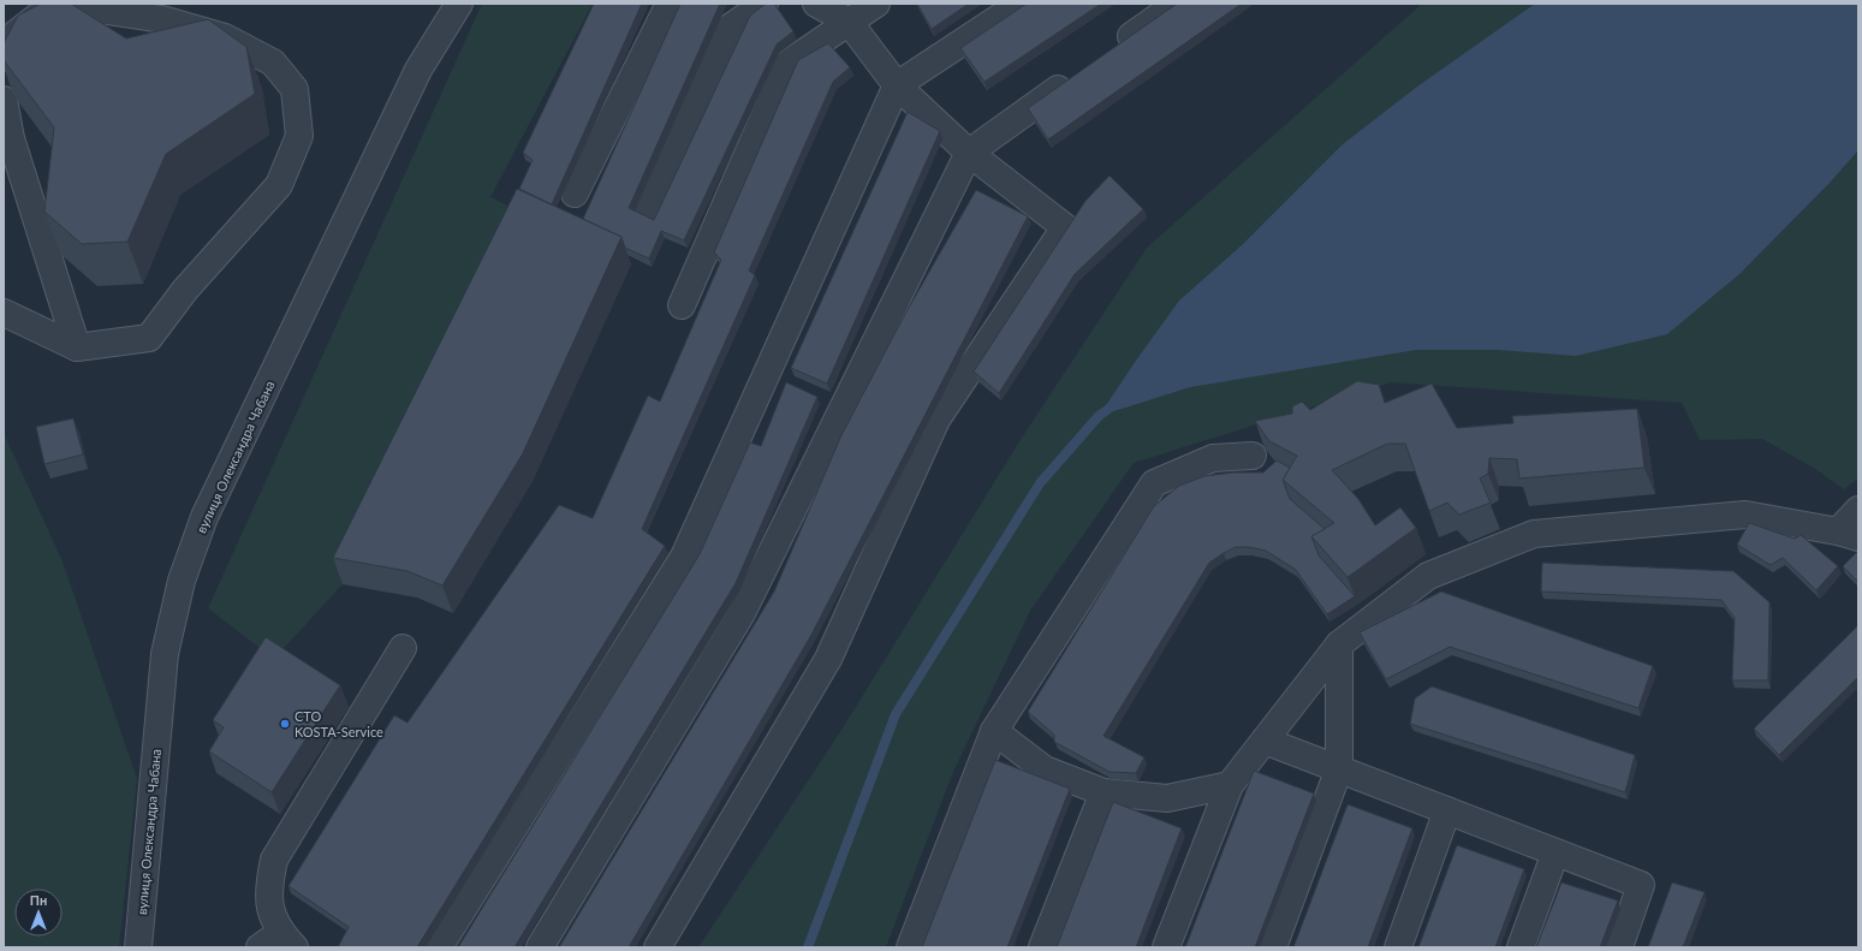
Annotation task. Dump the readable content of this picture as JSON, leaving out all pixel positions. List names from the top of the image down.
{
  "streets": {
    "street": ["вулиця Олександра Чабана"]
  },
  "places": ["СТО KOSTA-Service"],
  "north": "top"
}
